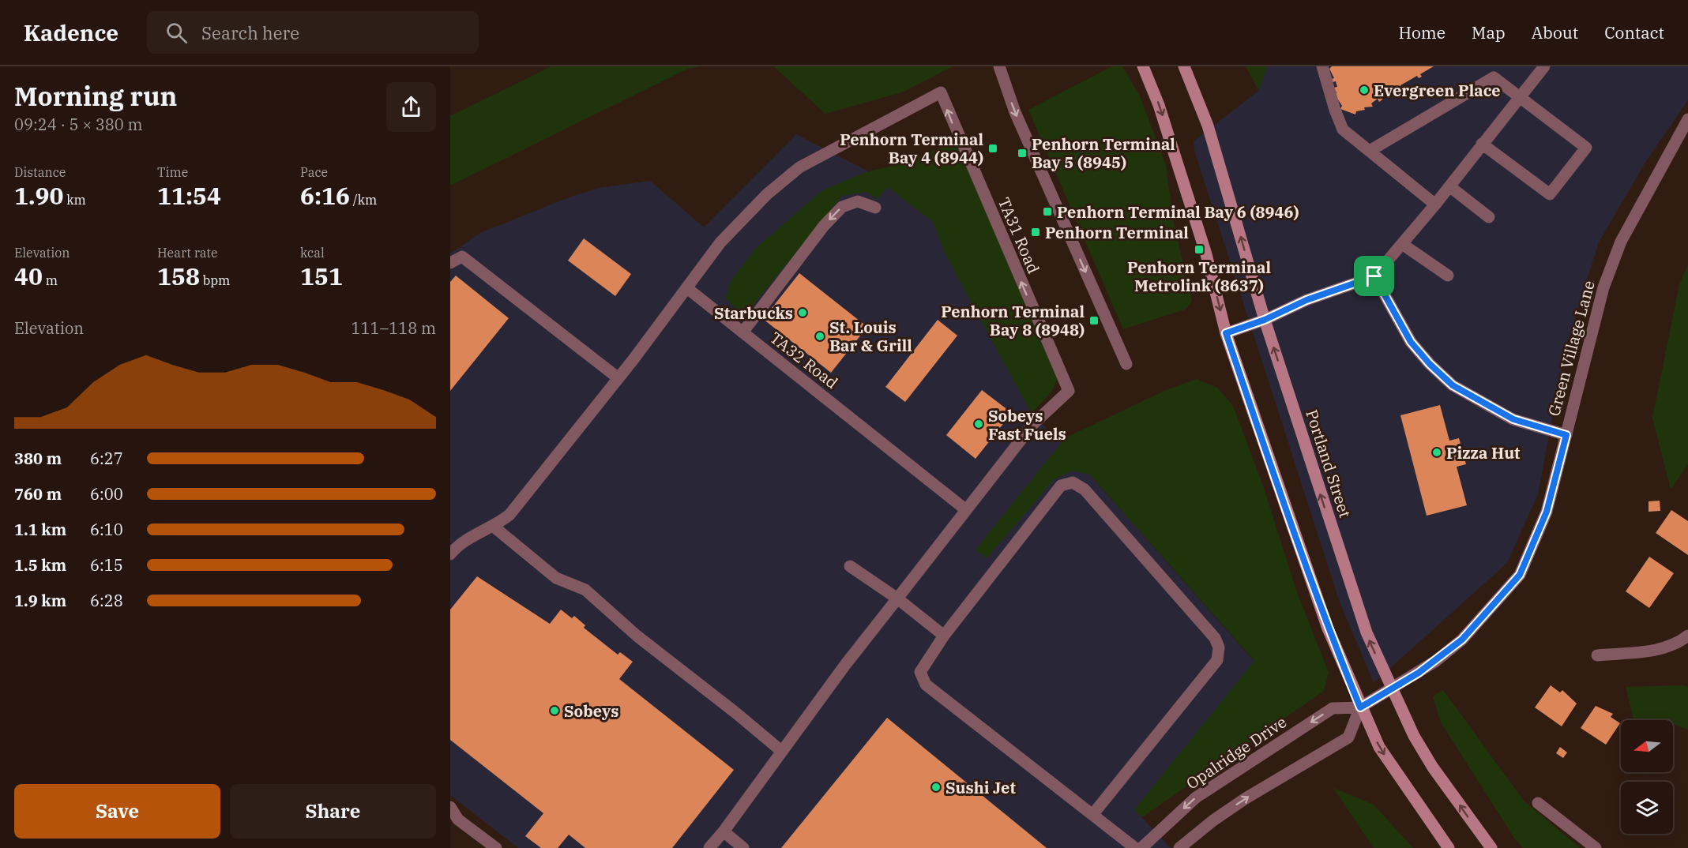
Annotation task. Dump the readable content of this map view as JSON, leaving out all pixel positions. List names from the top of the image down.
{
  "streets": {
    "main road": ["Portland Street"],
    "street": [
      "TA31 Road",
      "Green Village Lane",
      "TA32 Road",
      "Opalridge Drive"
    ]
  },
  "crossings": [
    ["TA31 Road", "TA32 Road"],
    ["Green Village Lane", "Portland Street"],
    ["Green Village Lane", "Opalridge Drive"]
  ],
  "places": {
    "other": [
      "Evergreen Place",
      "Starbucks",
      "St. Louis Bar & Grill",
      "Sobeys Fast Fuels",
      "Pizza Hut",
      "Sobeys",
      "Sushi Jet"
    ],
    "transit": [
      "Penhorn Terminal Bay 4 (8944)",
      "Penhorn Terminal Bay 5 (8945)",
      "Penhorn Terminal Bay 6 (8946)",
      "Penhorn Terminal",
      "Penhorn Terminal Metrolink (8637)",
      "Penhorn Terminal Bay 8 (8948)"
    ]
  },
  "north": "left",
  "page": {
    "header": "Kadence",
    "search": "Search here",
    "nav": [
      "Home",
      "Map",
      "About",
      "Contact"
    ],
    "heading": ["Morning run", "09:24 · 5 × 380 m"],
    "stats": [
      ["Distance", "1.90 km"],
      ["Time", "11:54"],
      ["Pace", "6:16 /km"],
      ["Elevation", "40 m"],
      ["Heart rate", "158 bpm"],
      ["kcal", "151"]
    ],
    "chart": ["Elevation", "111–118 m"],
    "list": [
      {
        "name": "380 m",
        "note": "6:27"
      },
      {
        "name": "760 m",
        "note": "6:00"
      },
      {
        "name": "1.1 km",
        "note": "6:10"
      },
      {
        "name": "1.5 km",
        "note": "6:15"
      },
      {
        "name": "1.9 km",
        "note": "6:28"
      }
    ],
    "buttons": ["Save", "Share"]
  }
}
